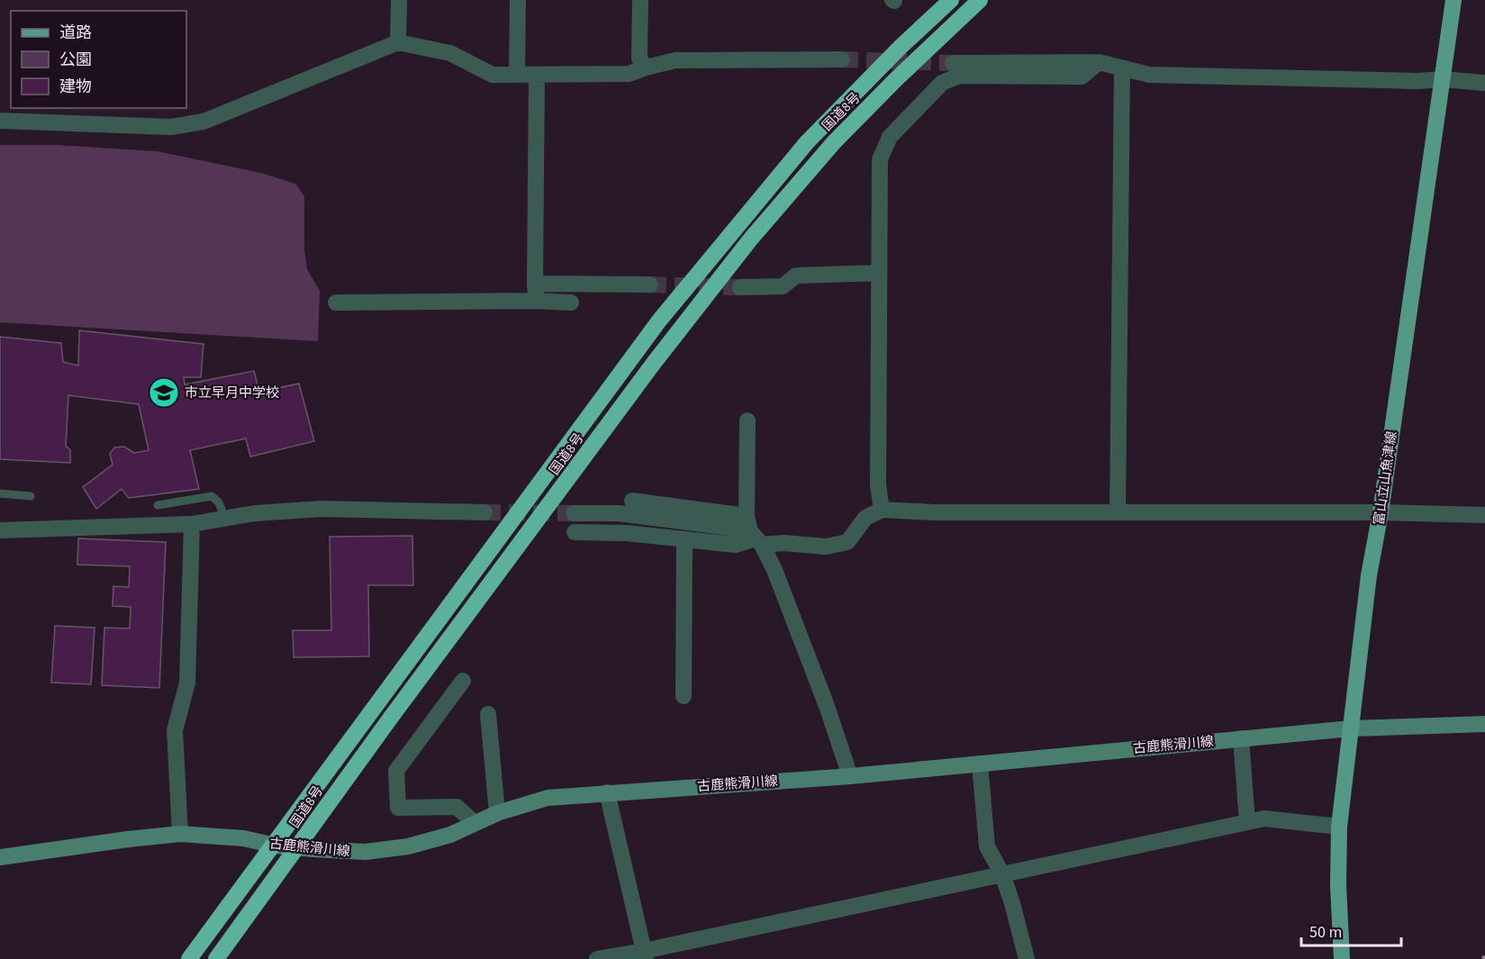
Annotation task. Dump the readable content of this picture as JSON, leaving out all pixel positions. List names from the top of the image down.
{
  "streets": {
    "highway": ["国道8号"],
    "main road": ["富山立山魚津線", "古鹿熊滑川線"]
  },
  "crossings": [
    ["国道8号", "古鹿熊滑川線"],
    ["富山立山魚津線", "古鹿熊滑川線"]
  ],
  "places": {
    "school or university": ["市立早月中学校"]
  },
  "legend": ["道路", "公園", "建物"],
  "scale_bar": "50 m"
}
